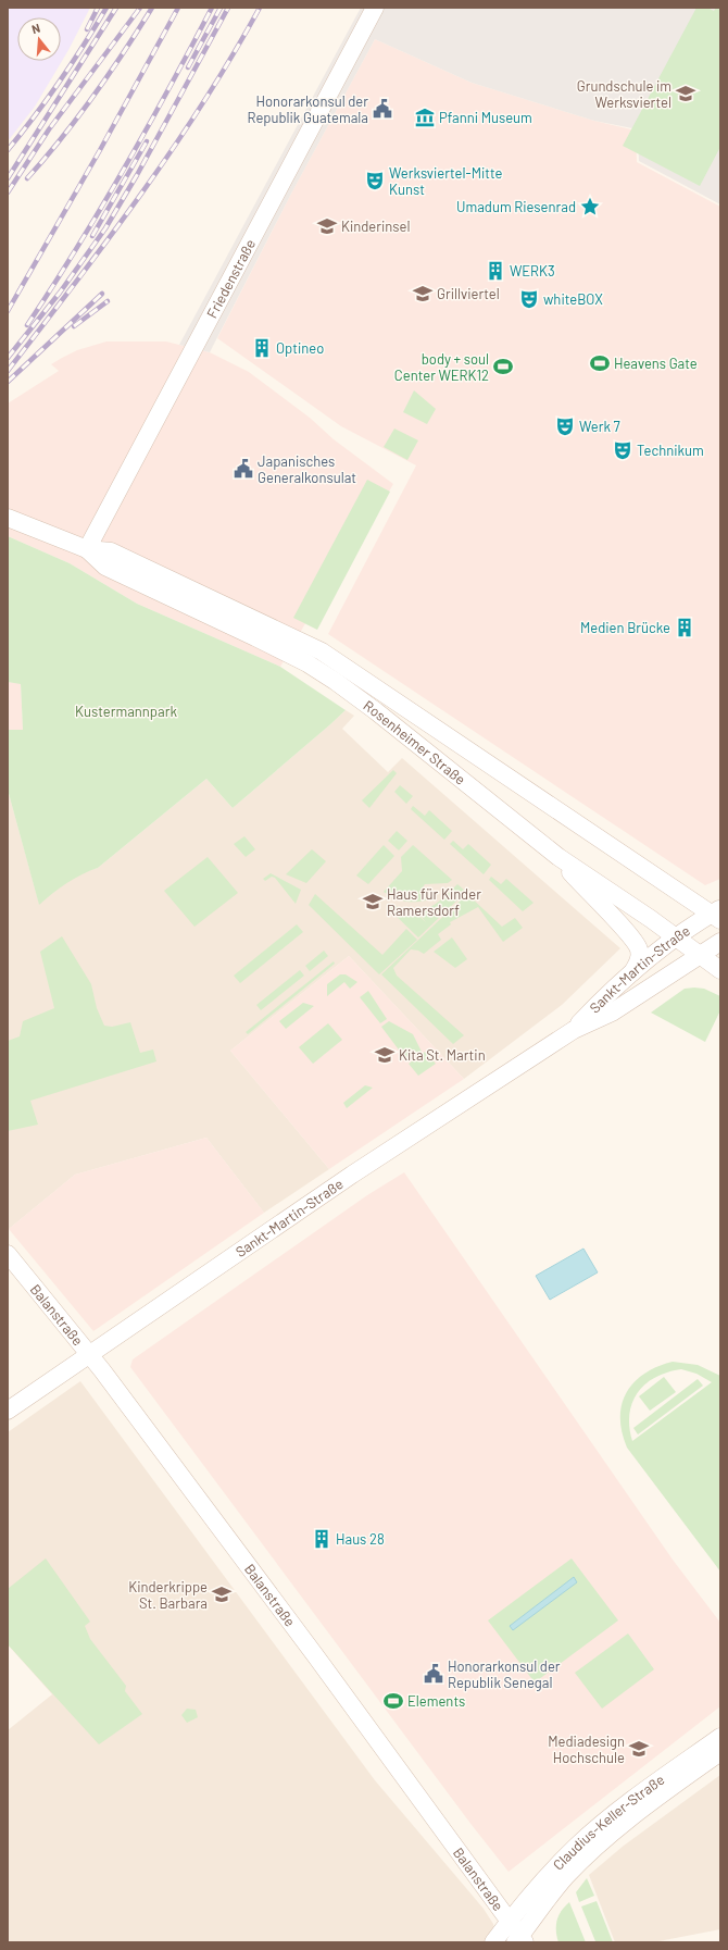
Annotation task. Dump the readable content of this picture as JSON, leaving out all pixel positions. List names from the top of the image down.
{
  "streets": {
    "street": [
      "Friedenstraße",
      "Rosenheimer Straße",
      "Sankt-Martin-Straße",
      "Balanstraße",
      "Claudius-Keller-Straße"
    ]
  },
  "crossings": [
    ["Friedenstraße", "Rosenheimer Straße"],
    ["Rosenheimer Straße", "Sankt-Martin-Straße"],
    ["Sankt-Martin-Straße", "Balanstraße"],
    ["Balanstraße", "Claudius-Keller-Straße"]
  ],
  "parks": ["Kustermannpark"],
  "places": {
    "school or university": [
      "Grundschule im Werksviertel",
      "Kinderinsel",
      "Grillviertel",
      "Haus für Kinder Ramersdorf",
      "Kita St. Martin",
      "Kinderkrippe St. Barbara",
      "Mediadesign Hochschule"
    ],
    "public building": ["Honorarkonsul der Republik Guatemala", "Japanisches Generalkonsulat", "Honorarkonsul der Republik Senegal"],
    "museum": ["Pfanni Museum"],
    "theatre": [
      "Werksviertel-Mitte Kunst",
      "whiteBOX",
      "Werk 7",
      "Technikum"
    ],
    "place": ["Umadum Riesenrad"],
    "building": [
      "WERK3",
      "Optineo",
      "Medien Brücke",
      "Haus 28"
    ],
    "sports": ["Heavens Gate", "body + soul Center WERK12", "Elements"]
  },
  "north": "top"
}
